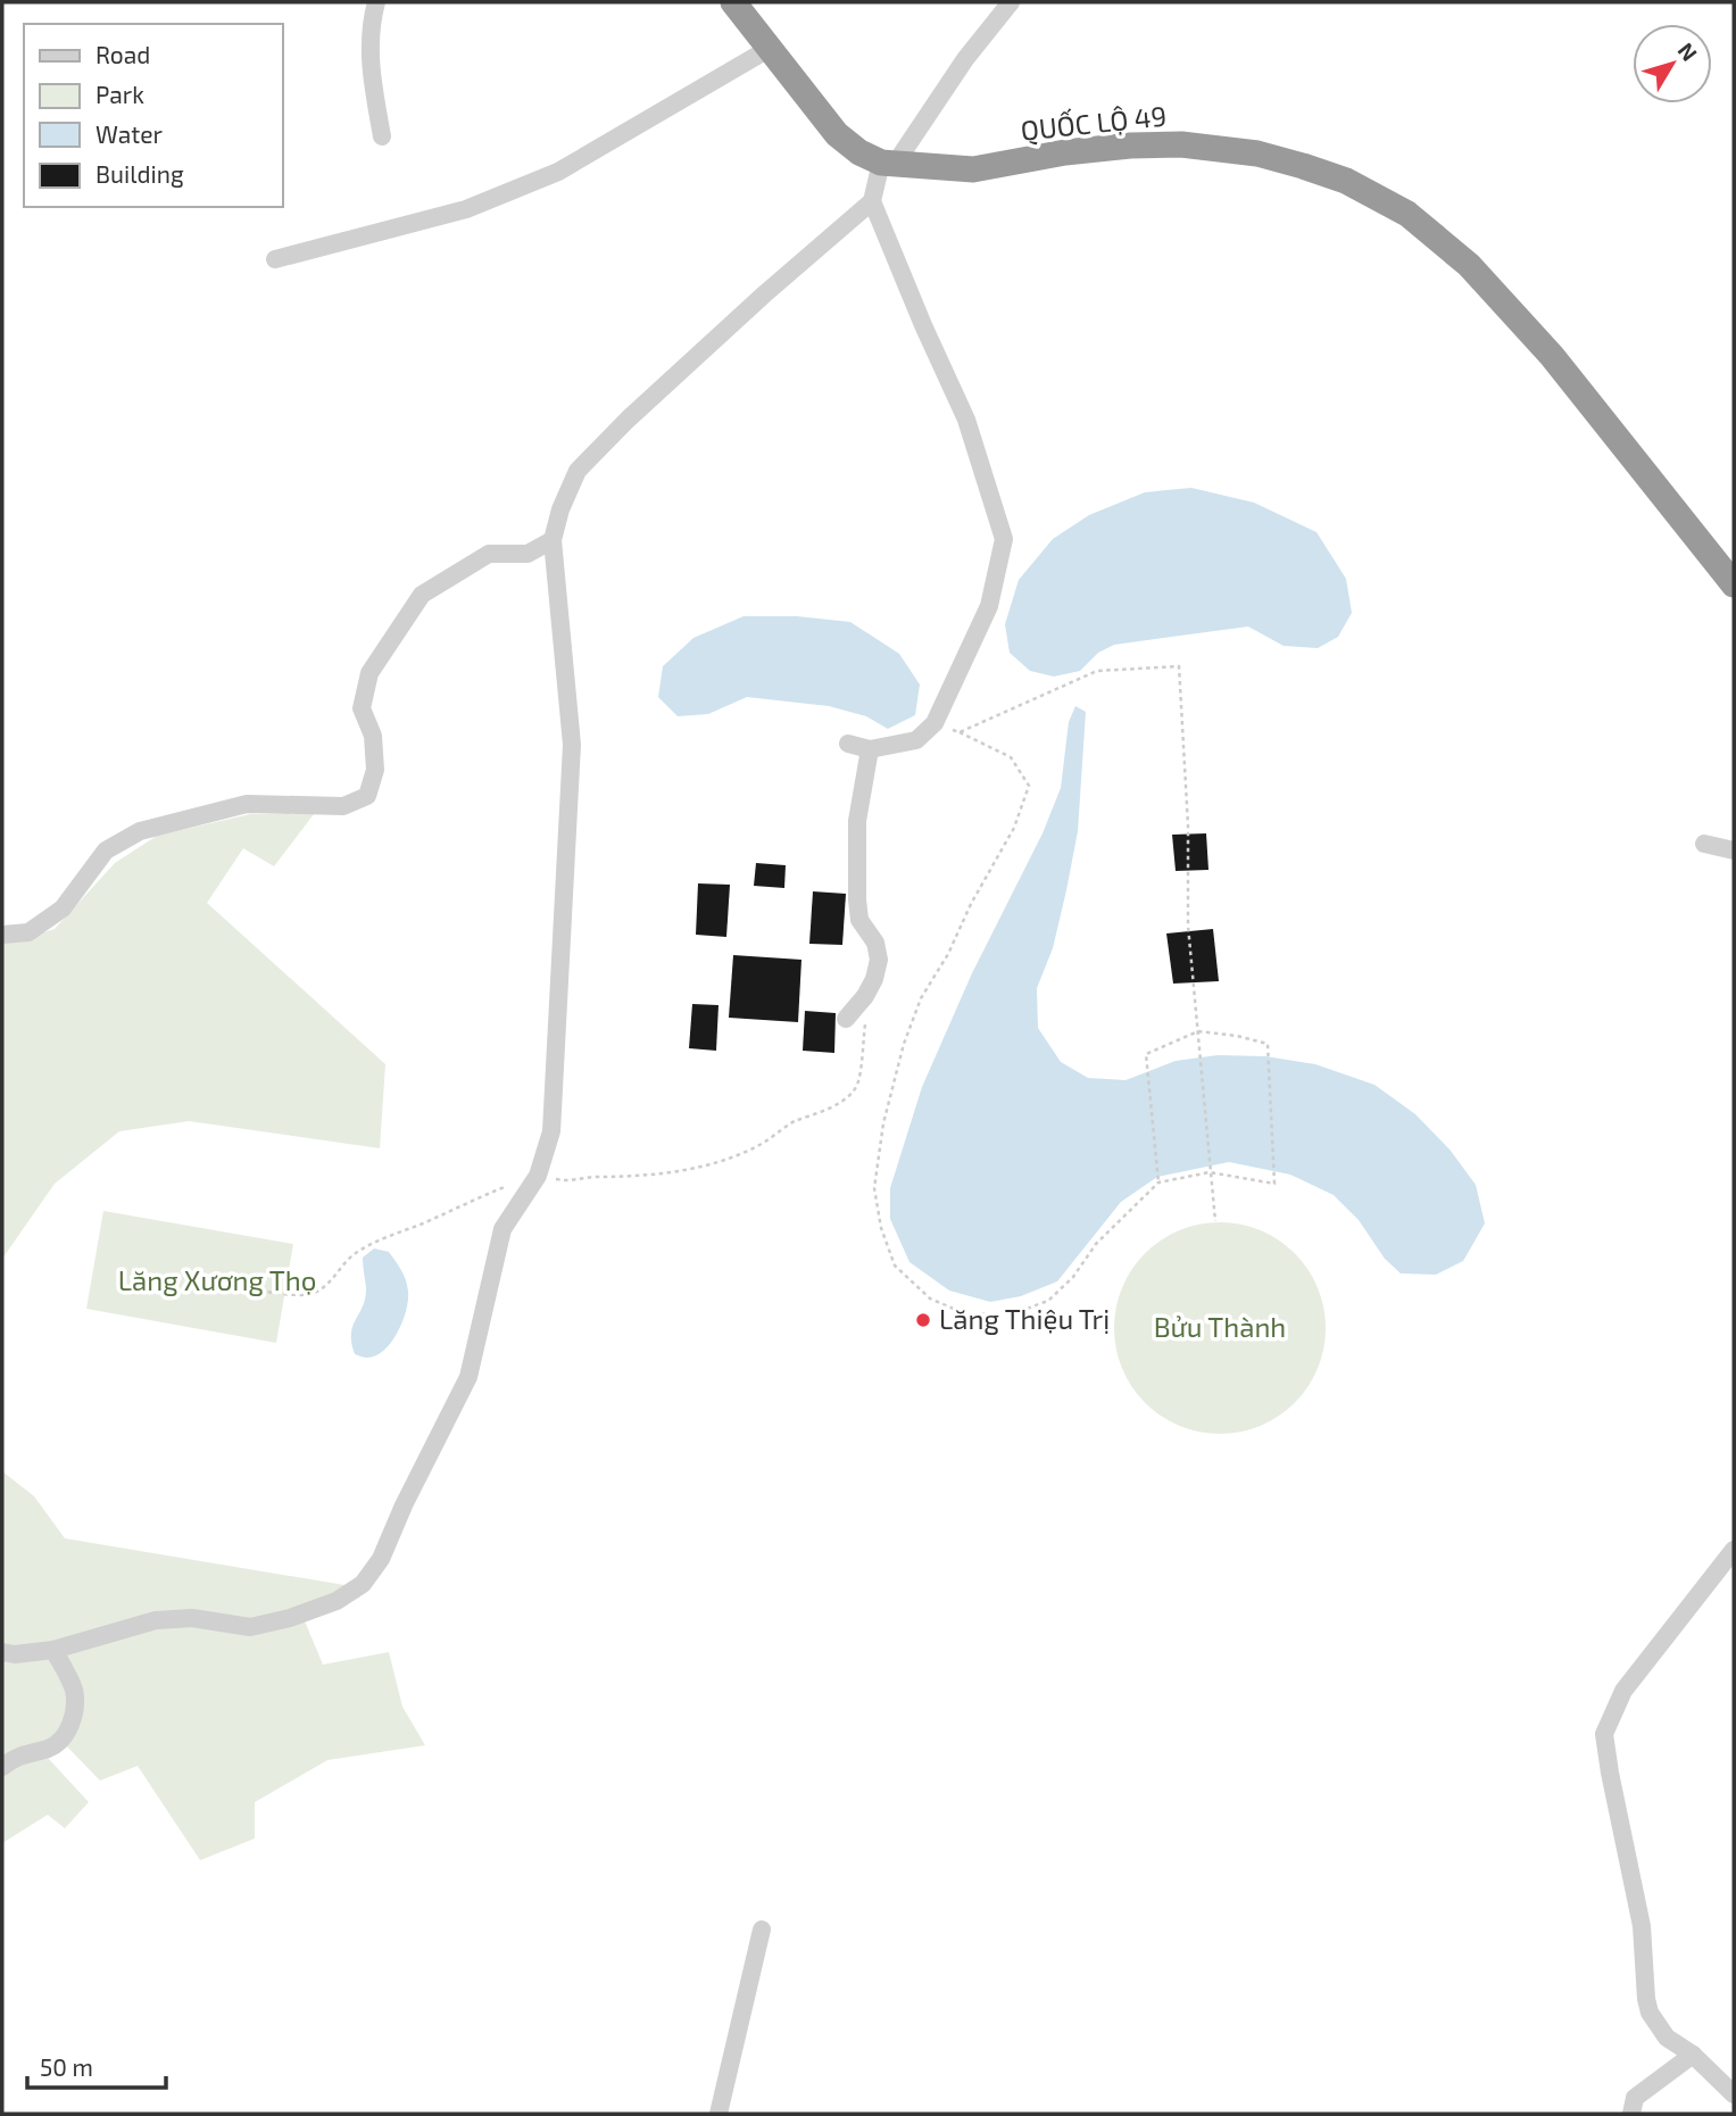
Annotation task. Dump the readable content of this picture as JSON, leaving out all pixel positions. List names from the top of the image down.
{
  "streets": {
    "highway": ["QUỐC LỘ 49"]
  },
  "parks": ["Lăng Xương Thọ", "Bửu Thành"],
  "places": ["Lăng Thiệu Trị"],
  "legend": [
    "Road",
    "Park",
    "Water",
    "Building"
  ],
  "scale_bar": "50 m",
  "north": "top right"
}
